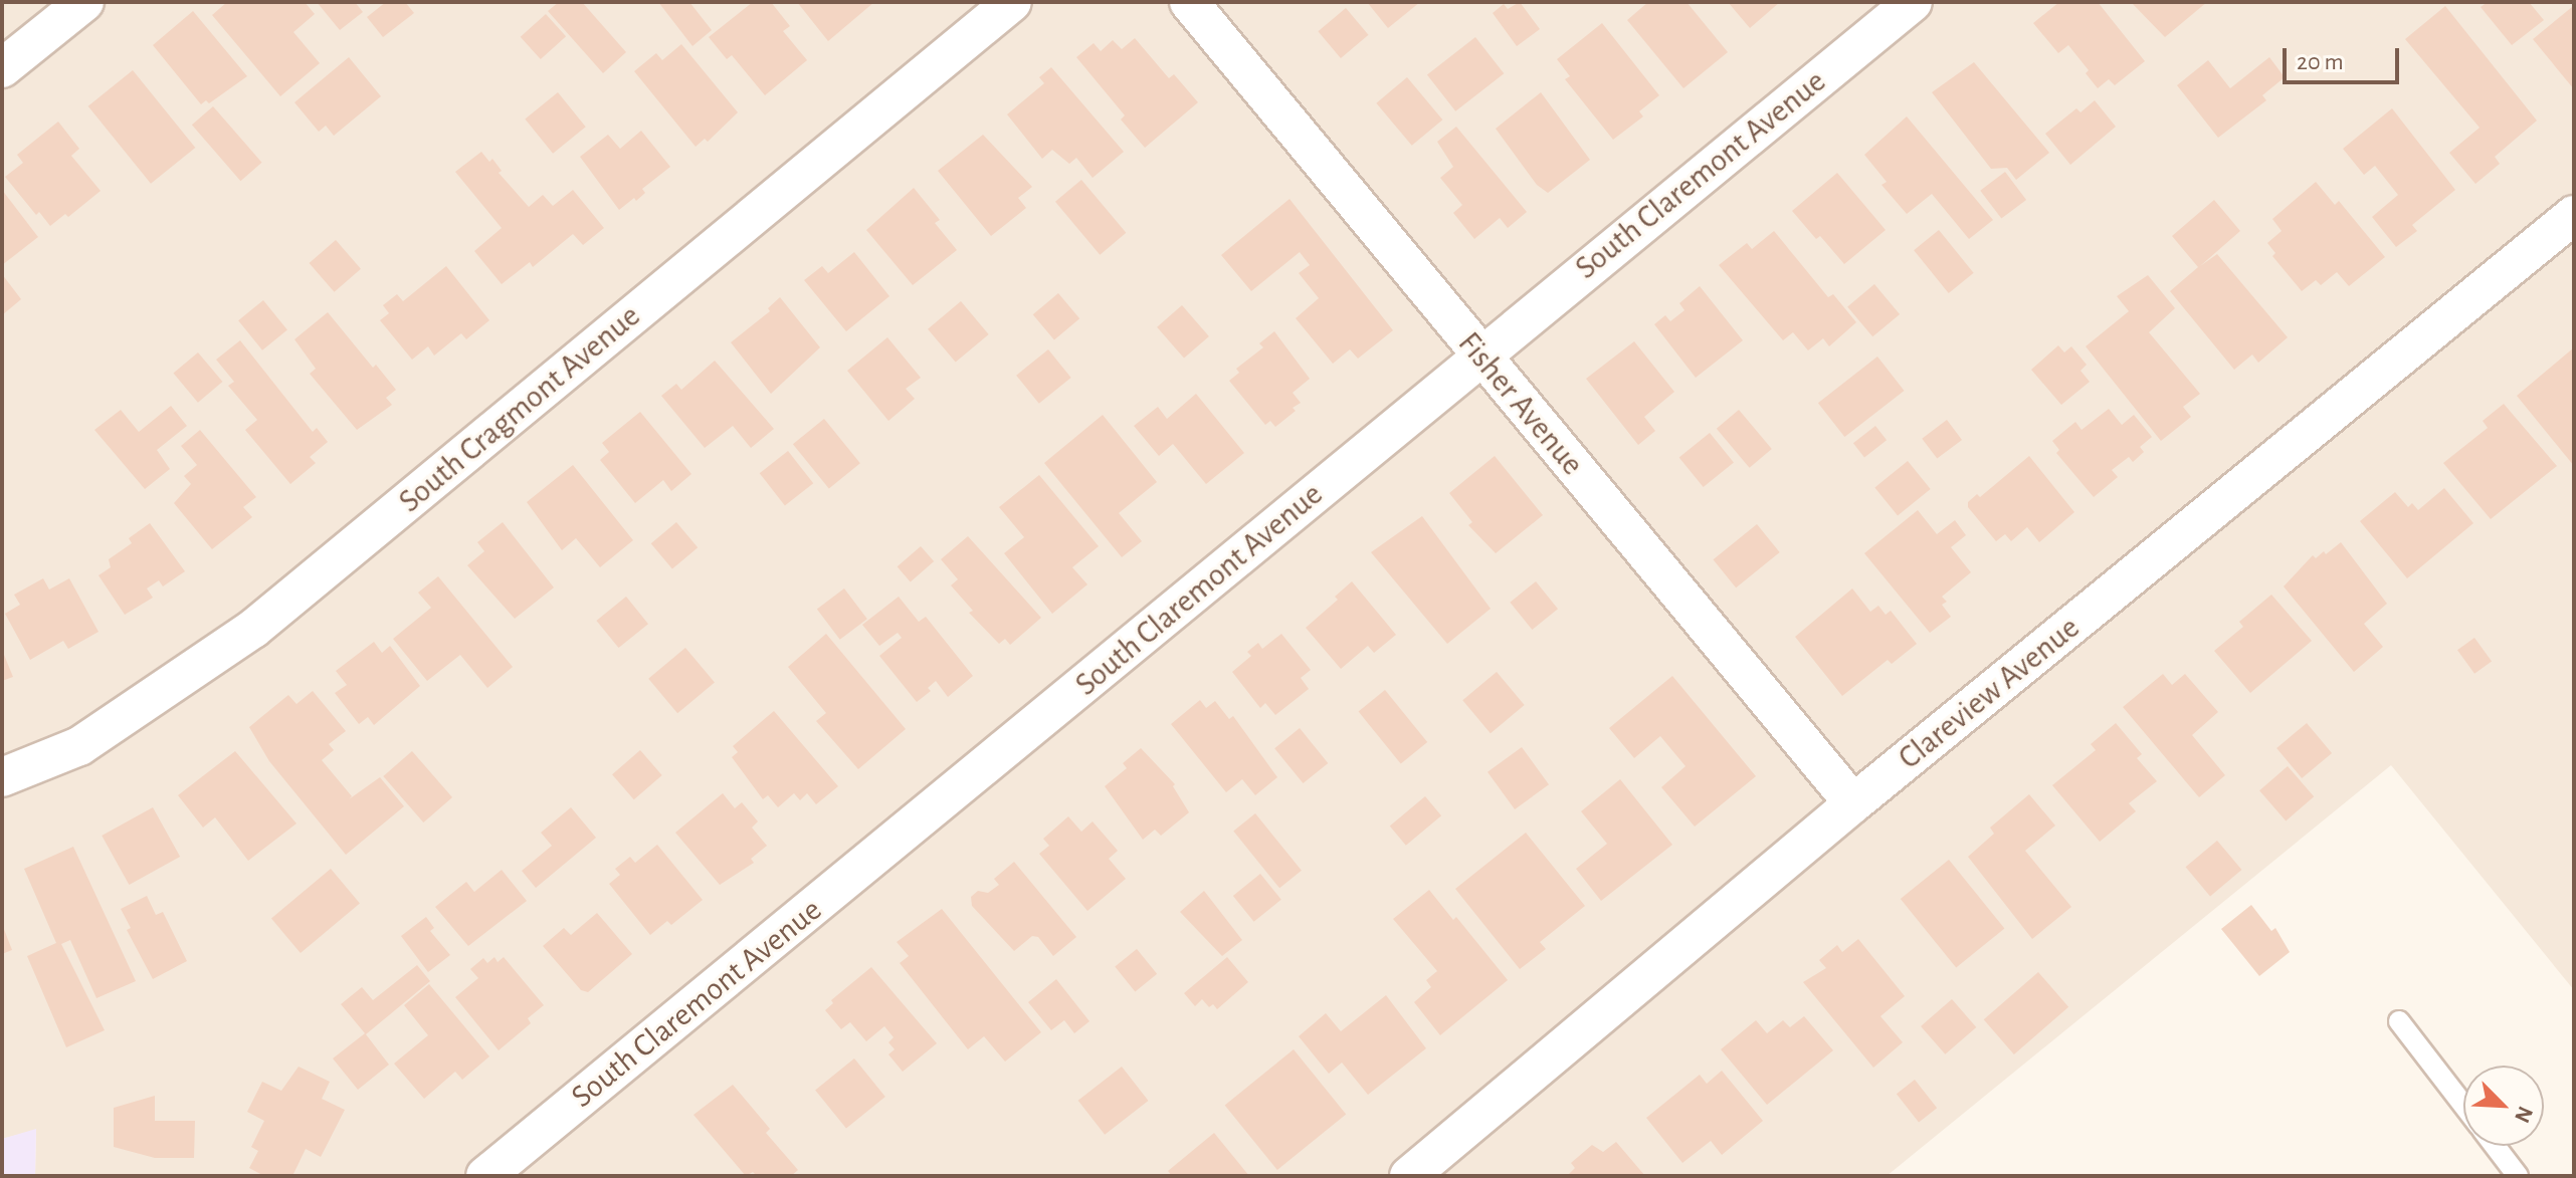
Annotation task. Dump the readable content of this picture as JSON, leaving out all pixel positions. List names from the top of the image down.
{
  "streets": {
    "street": [
      "South Claremont Avenue",
      "Fisher Avenue",
      "South Cragmont Avenue",
      "Clareview Avenue"
    ]
  },
  "crossings": [
    ["South Claremont Avenue", "Fisher Avenue"],
    ["Fisher Avenue", "Clareview Avenue"]
  ],
  "scale_bar": "20 m",
  "north": "bottom right"
}
